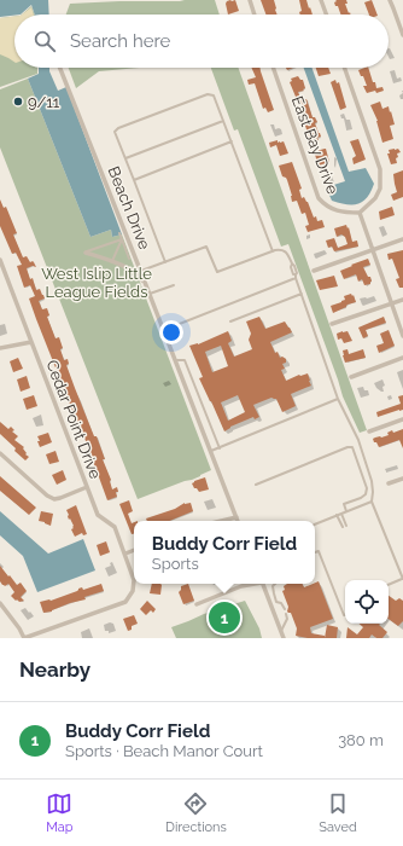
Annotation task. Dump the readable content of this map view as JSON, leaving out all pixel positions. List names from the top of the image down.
{
  "streets": {
    "street": ["East Bay Drive", "Beach Drive", "Cedar Point Drive"]
  },
  "parks": ["West Islip Little League Fields"],
  "places": ["9/11"],
  "page": {
    "search": "Search here",
    "popup": ["Buddy Corr Field", "Sports"],
    "pins": "1",
    "heading": "Nearby",
    "list": [
      {
        "mark": "1",
        "name": "Buddy Corr Field",
        "note": "Sports · Beach Manor Court",
        "value": "380 m"
      }
    ],
    "nav": ["Map", "Directions", "Saved"]
  }
}
